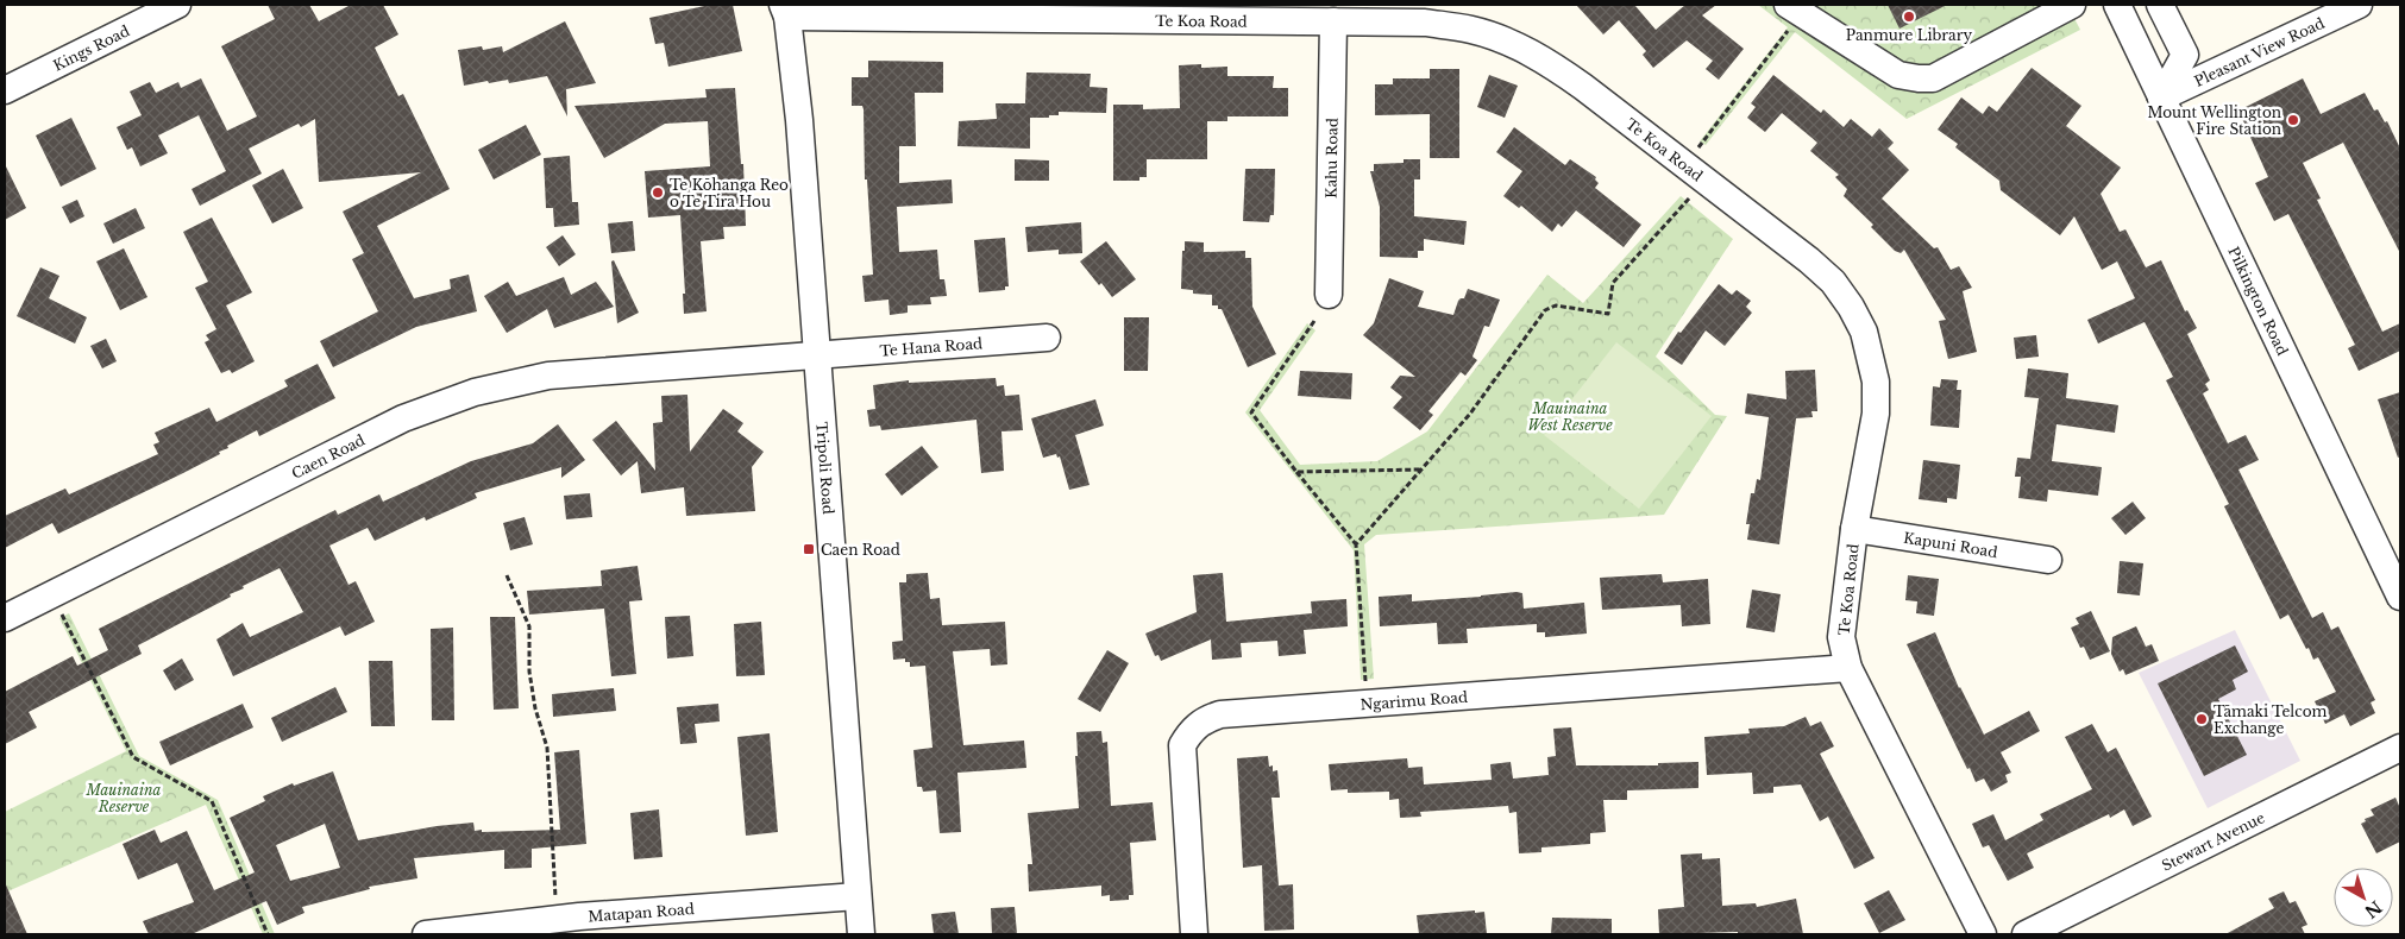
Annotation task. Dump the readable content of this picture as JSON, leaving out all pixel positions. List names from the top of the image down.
{
  "streets": {
    "street": [
      "Te Koa Road",
      "Kings Road",
      "Pleasant View Road",
      "Kahu Road",
      "Pilkington Road",
      "Te Hana Road",
      "Caen Road",
      "Tripoli Road",
      "Kapuni Road",
      "Ngarimu Road",
      "Stewart Avenue",
      "Matapan Road"
    ]
  },
  "crossings": [
    ["Te Koa Road", "Kahu Road"],
    ["Te Koa Road", "Tripoli Road"],
    ["Te Koa Road", "Kapuni Road"],
    ["Te Koa Road", "Ngarimu Road"],
    ["Pleasant View Road", "Pilkington Road"],
    ["Te Hana Road", "Caen Road"],
    ["Te Hana Road", "Tripoli Road"],
    ["Caen Road", "Tripoli Road"],
    ["Tripoli Road", "Matapan Road"]
  ],
  "parks": ["Mauinaina West Reserve", "Mauinaina Reserve"],
  "places": {
    "other": [
      "Panmure Library",
      "Mount Wellington Fire Station",
      "Te Kōhanga Reo o Te Tira Hou",
      "Tāmaki Telcom Exchange"
    ],
    "transit": ["Caen Road"]
  },
  "north": "bottom right"
}
